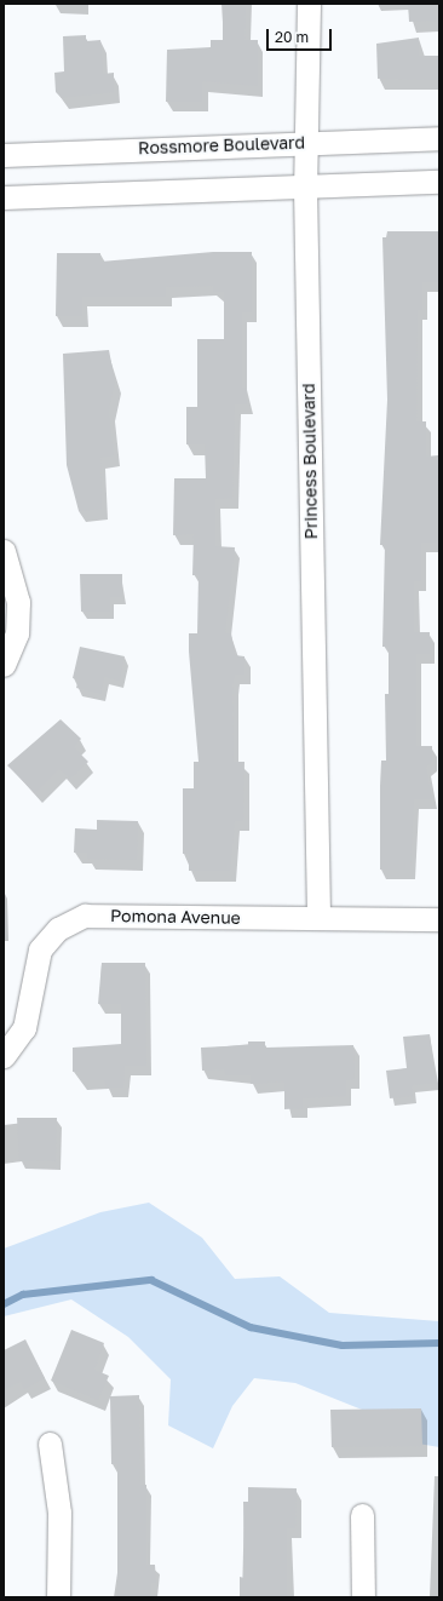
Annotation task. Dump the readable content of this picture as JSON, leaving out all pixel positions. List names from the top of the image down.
{
  "streets": {
    "street": ["Rossmore Boulevard", "Princess Boulevard", "Pomona Avenue"]
  },
  "crossings": [
    ["Rossmore Boulevard", "Princess Boulevard"],
    ["Princess Boulevard", "Pomona Avenue"]
  ],
  "scale_bar": "20 m"
}
